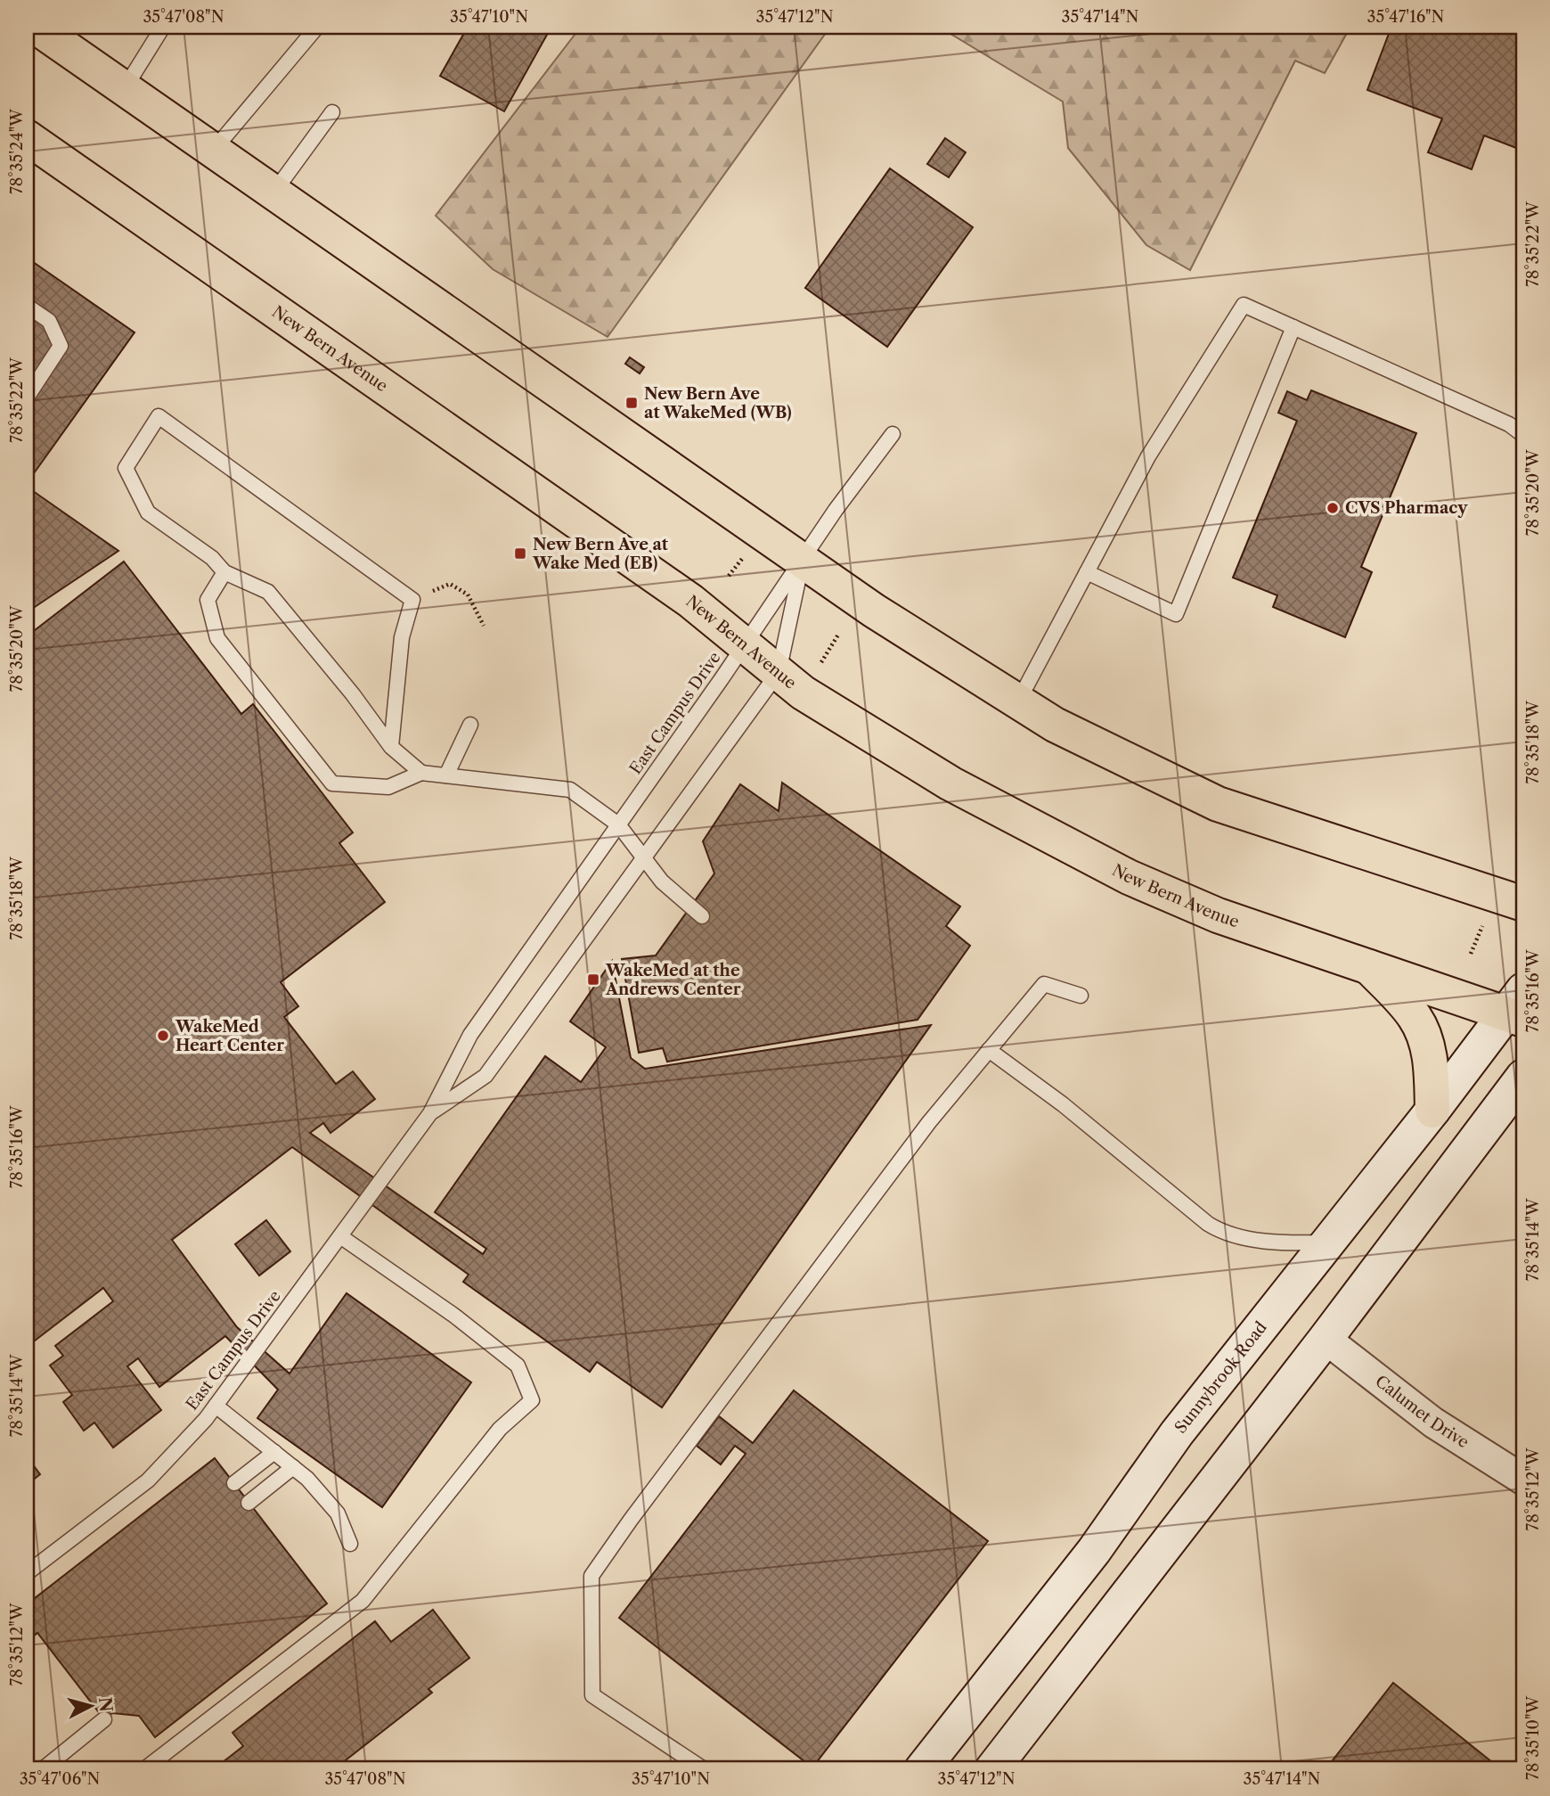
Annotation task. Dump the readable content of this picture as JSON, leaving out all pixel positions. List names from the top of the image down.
{
  "streets": {
    "main road": ["New Bern Avenue", "Sunnybrook Road"],
    "street": ["Calumet Drive"],
    "lane": ["East Campus Drive"]
  },
  "crossings": [
    ["New Bern Avenue", "East Campus Drive"],
    ["New Bern Avenue", "Sunnybrook Road"]
  ],
  "places": {
    "transit": ["New Bern Ave at WakeMed (WB)", "New Bern Ave at Wake Med (EB)", "WakeMed at the Andrews Center"],
    "other": ["CVS Pharmacy", "WakeMed Heart Center"]
  },
  "north": "right",
  "coordinates": [
    "35°47'08\"N",
    "35°47'10\"N",
    "35°47'12\"N",
    "35°47'14\"N",
    "35°47'16\"N",
    "78°35'24\"W",
    "78°35'22\"W",
    "78°35'20\"W",
    "78°35'18\"W",
    "78°35'16\"W",
    "78°35'14\"W",
    "78°35'12\"W",
    "78°35'10\"W",
    "35°47'06\"N"
  ]
}
